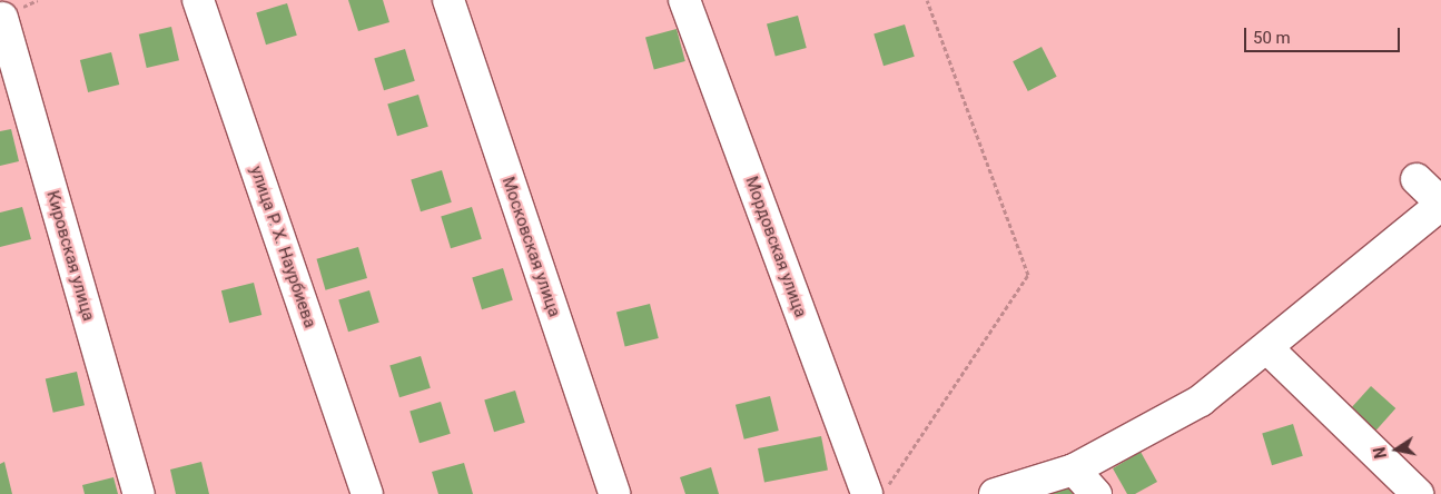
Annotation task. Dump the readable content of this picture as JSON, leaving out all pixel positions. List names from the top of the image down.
{
  "streets": {
    "street": [
      "улица Р. Х. Наурбиева",
      "Московская улица",
      "Мордовская улица",
      "Кировская улица"
    ]
  },
  "scale_bar": "50 m",
  "north": "left"
}
